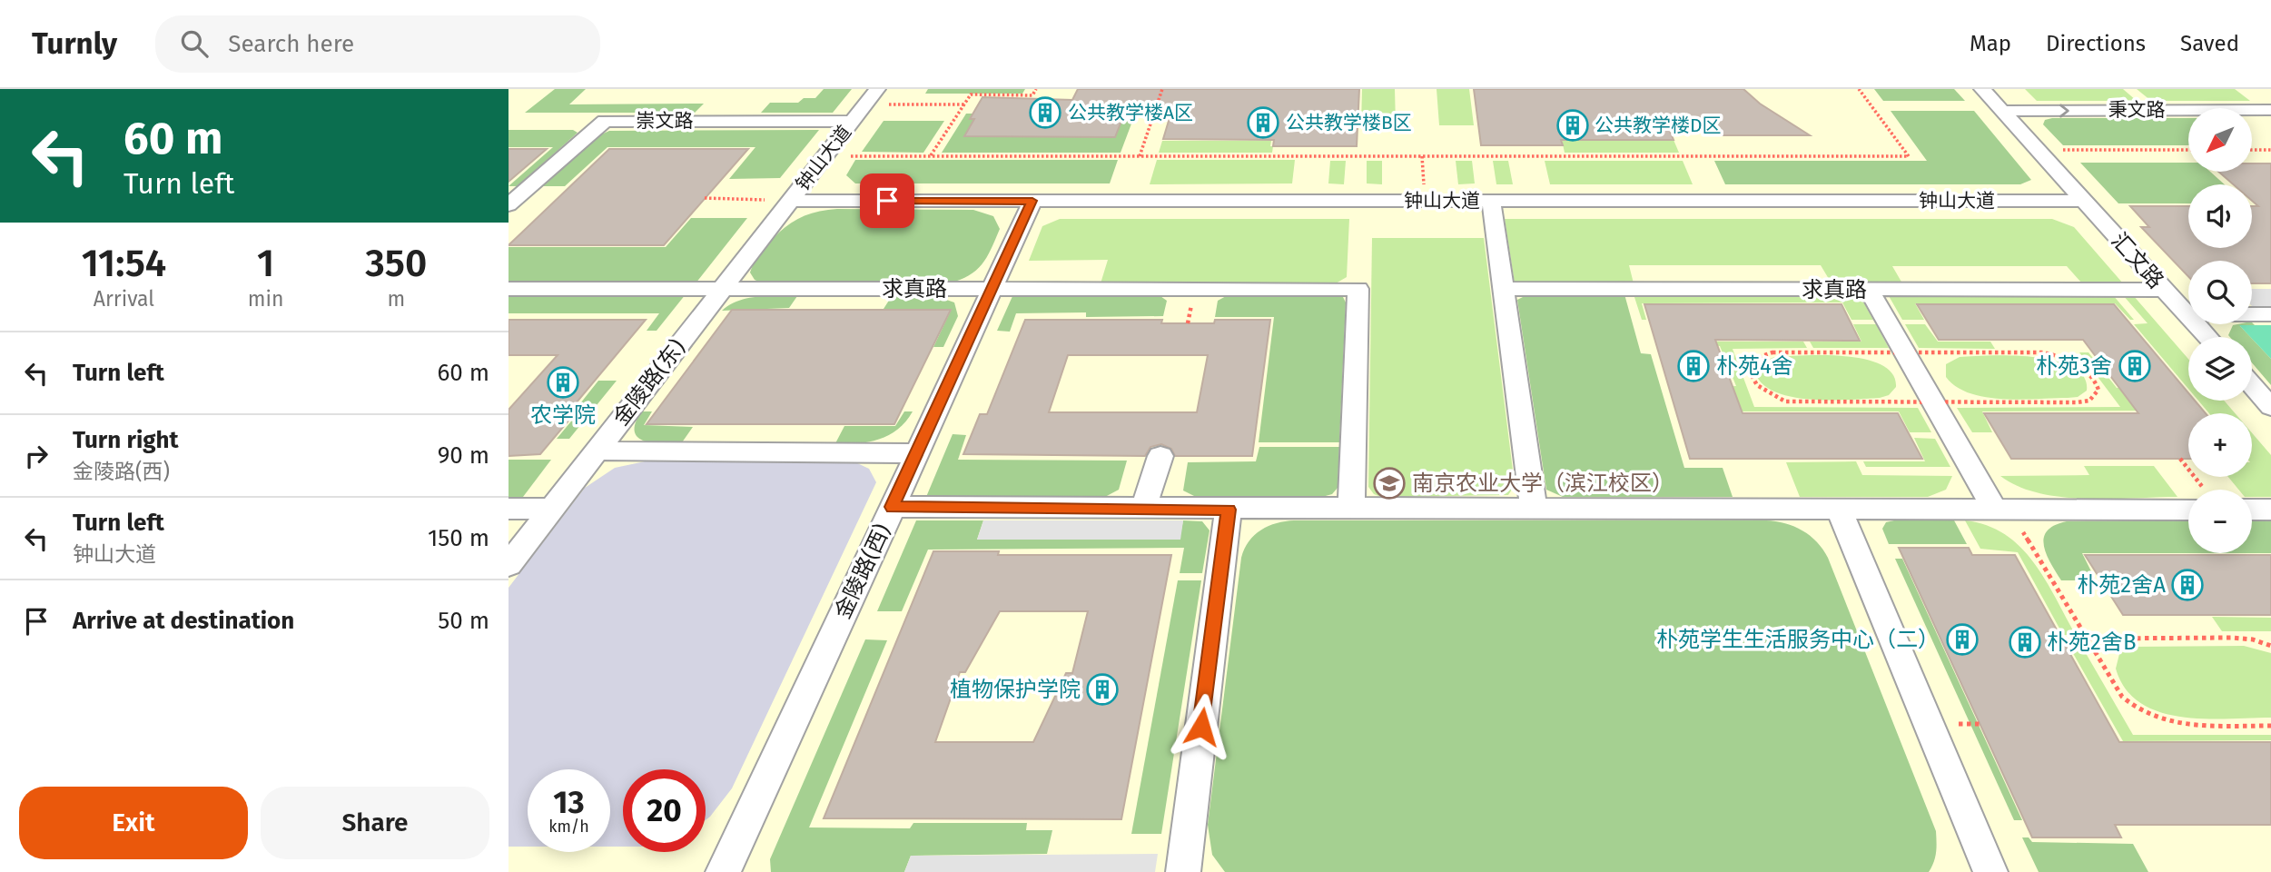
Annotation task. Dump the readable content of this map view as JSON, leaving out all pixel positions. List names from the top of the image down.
{
  "streets": {
    "street": [
      "秉文路",
      "崇文路",
      "钟山大道",
      "汇文路",
      "求真路",
      "金陵路(东)",
      "金陵路(西)"
    ]
  },
  "crossings": [
    ["崇文路", "钟山大道"],
    ["钟山大道", "汇文路"],
    ["钟山大道", "金陵路(东)"],
    ["钟山大道", "金陵路(西)"],
    ["汇文路", "求真路"],
    ["求真路", "金陵路(东)"],
    ["求真路", "金陵路(西)"]
  ],
  "places": {
    "building": [
      "公共教学楼A区",
      "公共教学楼B区",
      "公共教学楼D区",
      "朴苑4舍",
      "朴苑3舍",
      "农学院",
      "朴苑2舍A",
      "朴苑学生生活服务中心（二）",
      "朴苑2舍B",
      "植物保护学院"
    ],
    "school or university": ["南京农业大学（滨江校区）"]
  },
  "north": "bottom left",
  "page": {
    "header": "Turnly",
    "search": "Search here",
    "nav": ["Map", "Directions", "Saved"],
    "turn": ["60 m", "Turn left"],
    "map_buttons": ["+", "−"],
    "eta": [
      "11:54",
      "Arrival",
      "1",
      "min",
      "350",
      "m"
    ],
    "list": [
      {
        "name": "Turn left",
        "value": "60 m"
      },
      {
        "name": "Turn right",
        "note": "金陵路(西)",
        "value": "90 m"
      },
      {
        "name": "Turn left",
        "note": "钟山大道",
        "value": "150 m"
      },
      {
        "name": "Arrive at destination",
        "value": "50 m"
      }
    ],
    "speed": "13 km/h",
    "limit": "20",
    "buttons": ["Exit", "Share"]
  }
}
